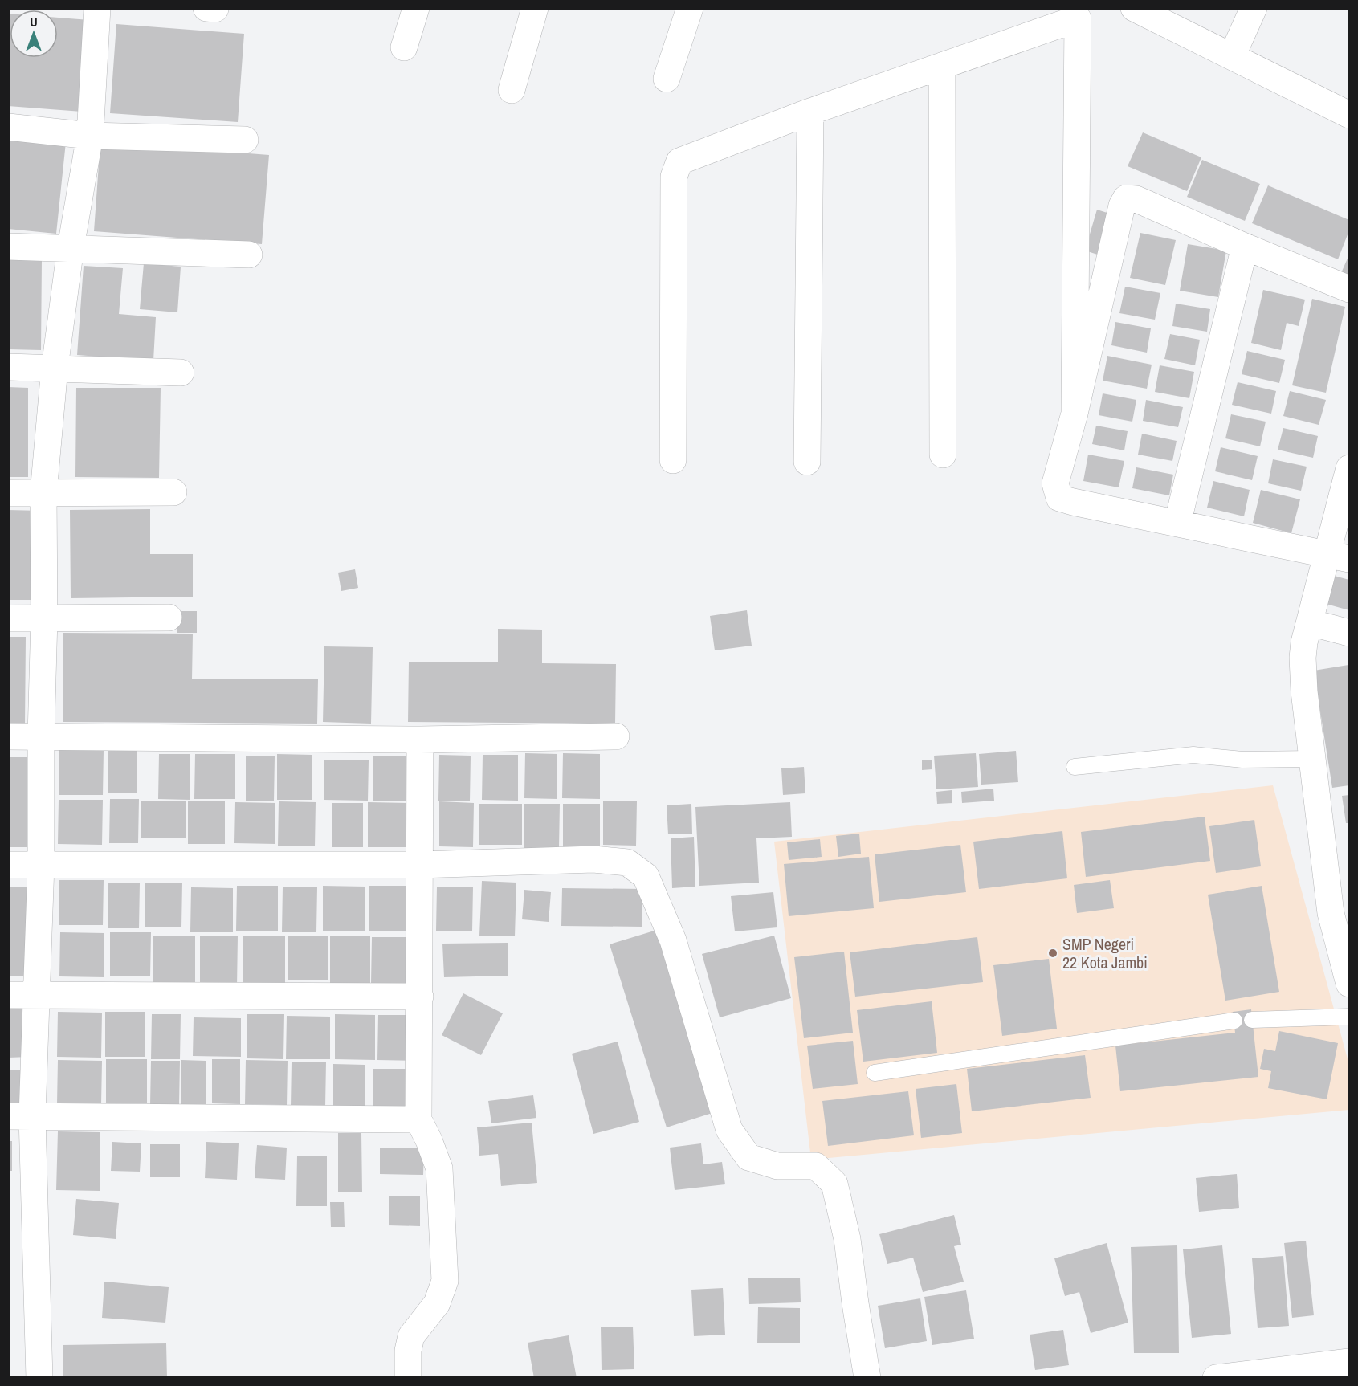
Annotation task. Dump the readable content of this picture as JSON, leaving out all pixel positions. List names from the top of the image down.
{
  "places": ["SMP Negeri 22 Kota Jambi"],
  "north": "top"
}
